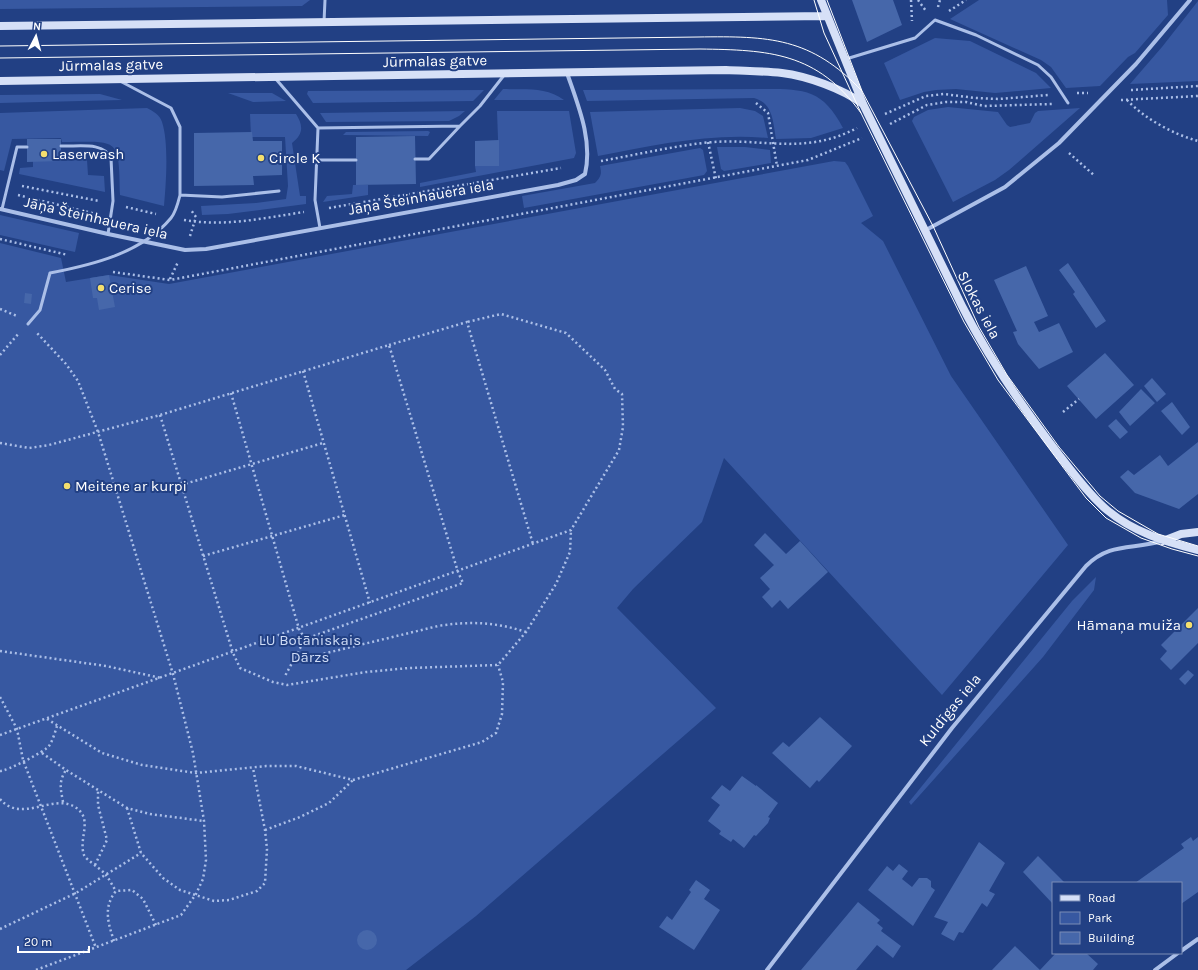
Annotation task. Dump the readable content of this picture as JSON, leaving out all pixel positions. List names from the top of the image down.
{
  "streets": {
    "main road": ["Jūrmalas gatve", "Slokas iela", "Kuldīgas iela"],
    "street": ["Jāņa Šteinhauera iela"]
  },
  "crossings": [
    ["Jūrmalas gatve", "Slokas iela"],
    ["Slokas iela", "Kuldīgas iela"]
  ],
  "parks": ["LU Botāniskais Dārzs"],
  "places": [
    "Laserwash",
    "Circle K",
    "Cerise",
    "Meitene ar kurpi",
    "Hāmaņa muiža"
  ],
  "legend": ["Road", "Park", "Building"],
  "scale_bar": "20 m",
  "north": "top"
}
